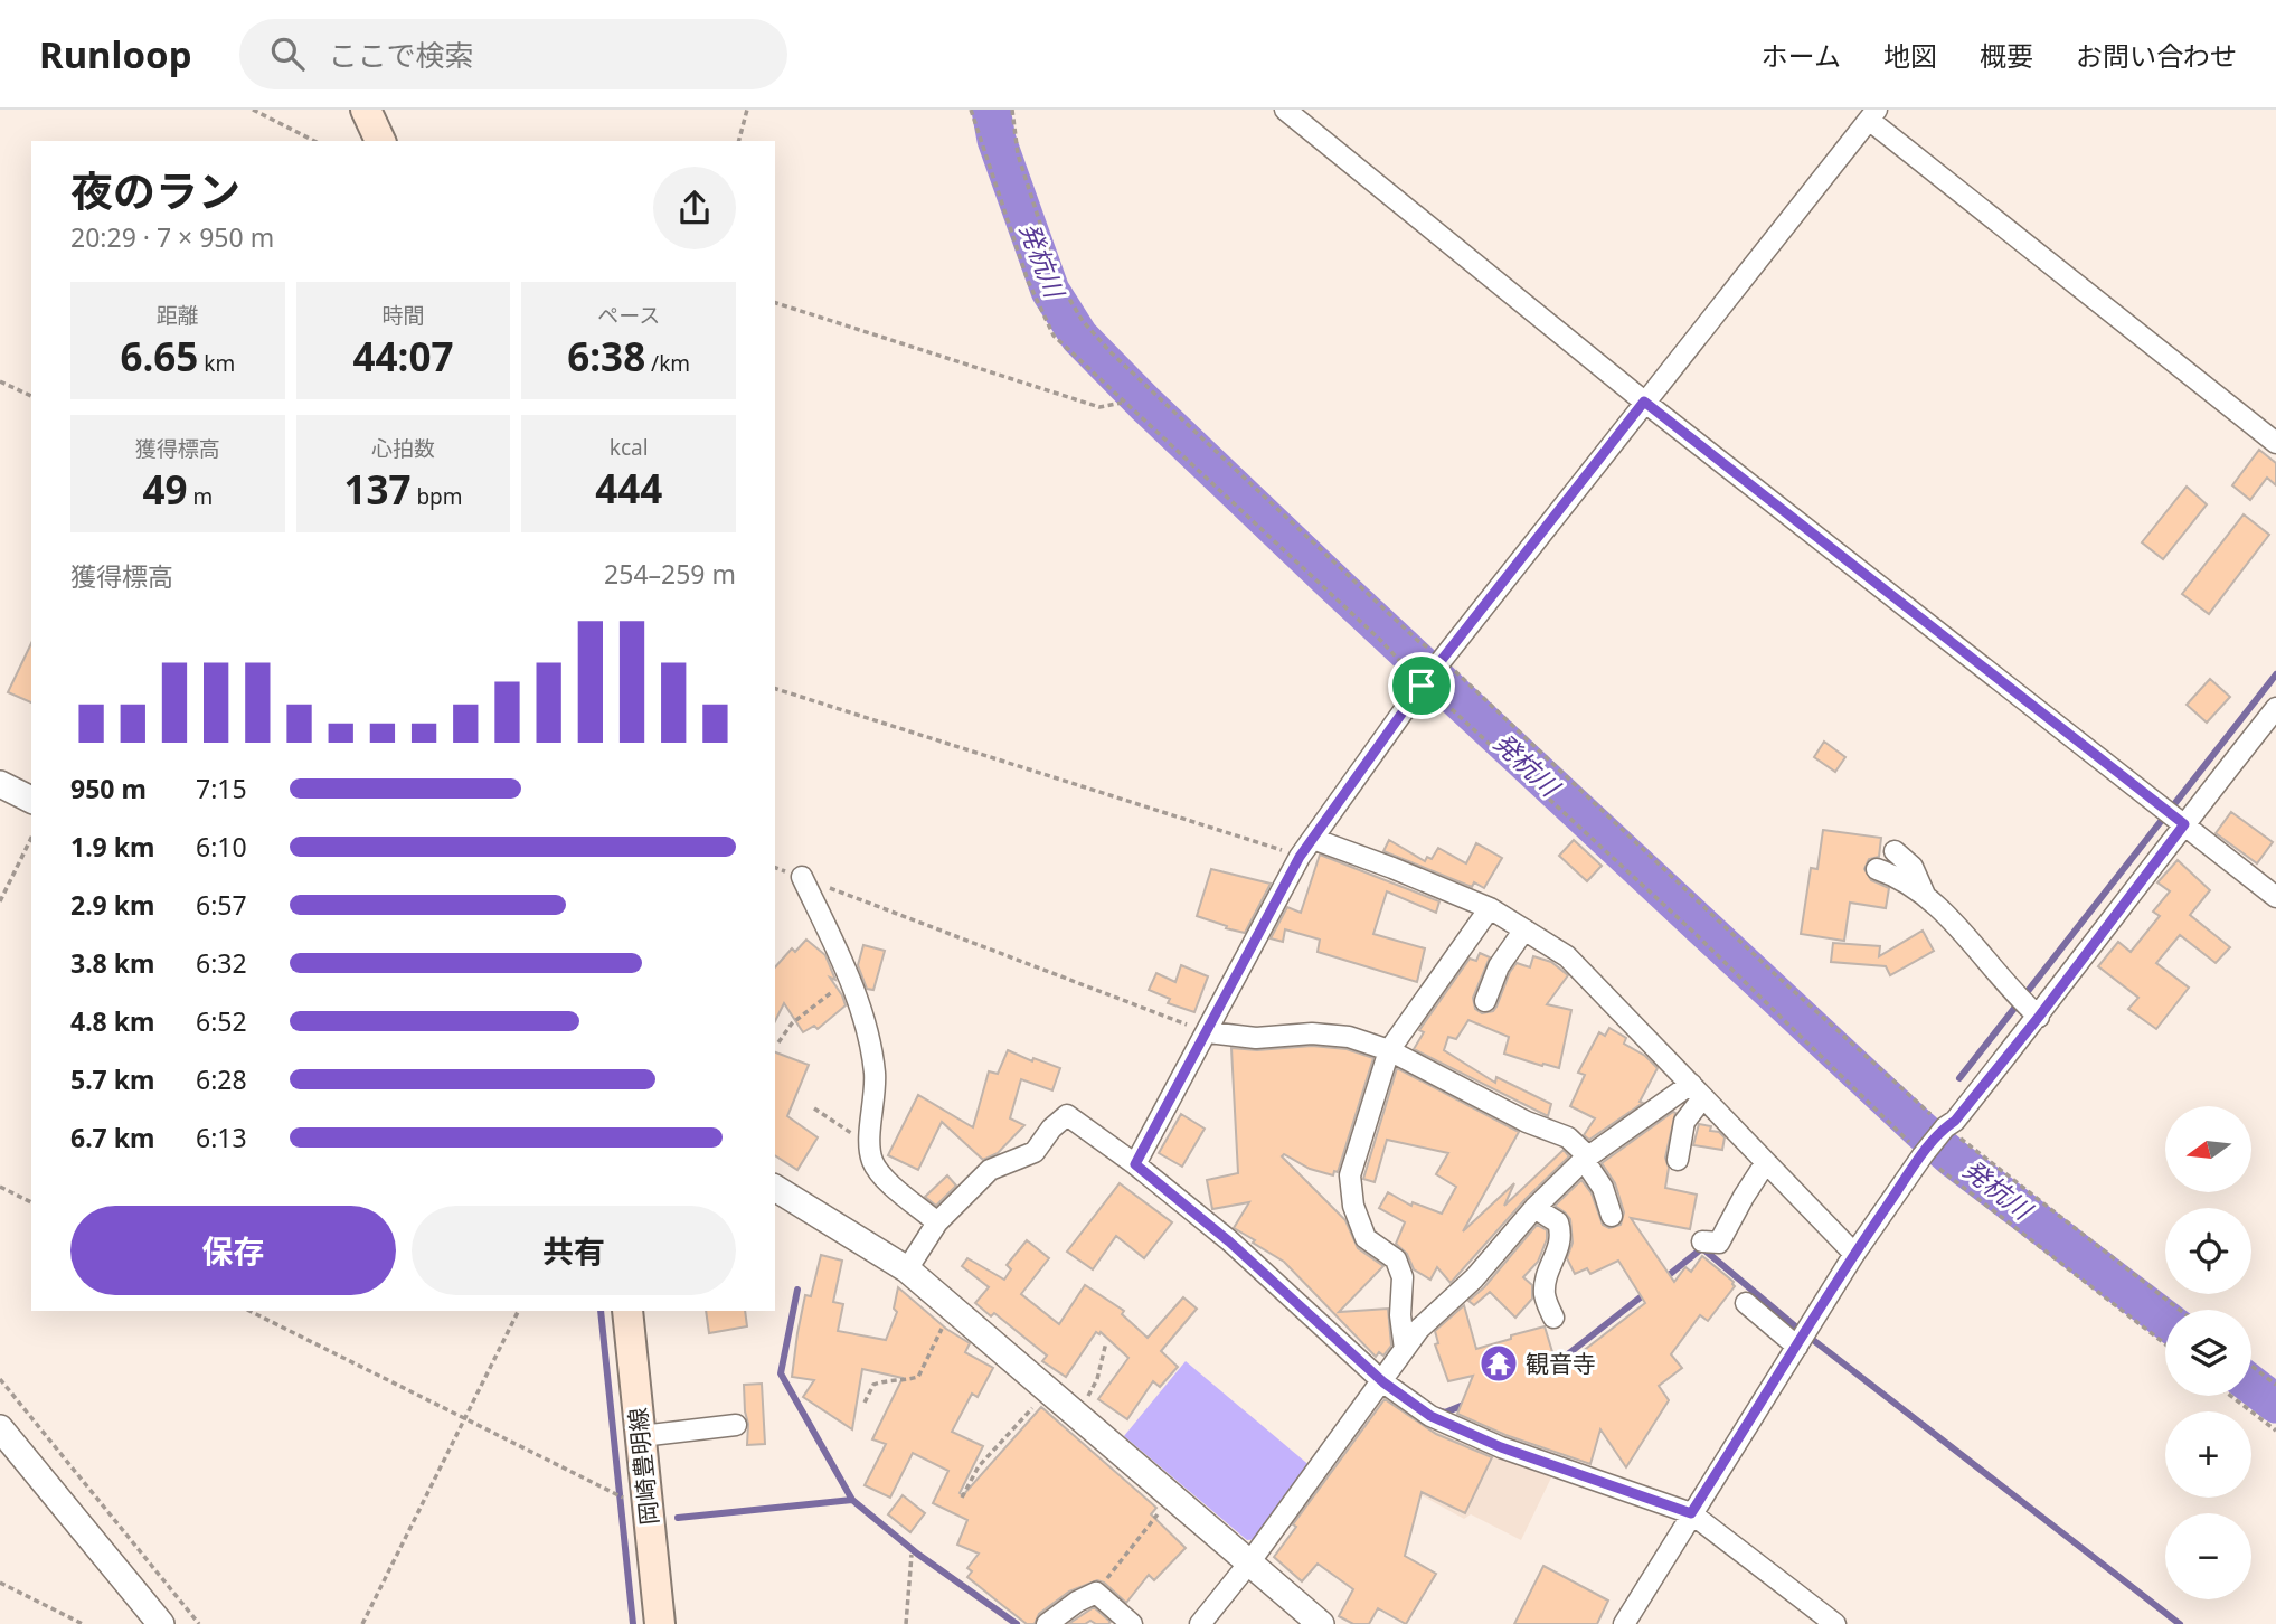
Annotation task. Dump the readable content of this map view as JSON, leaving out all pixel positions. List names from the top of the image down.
{
  "streets": {
    "main road": ["岡崎豊明線"]
  },
  "water": ["発杭川"],
  "places": {
    "temple": ["観音寺"]
  },
  "north": "left",
  "page": {
    "header": "Runloop",
    "search": "ここで検索",
    "nav": [
      "ホーム",
      "地図",
      "概要",
      "お問い合わせ"
    ],
    "heading": ["夜のラン", "20:29 · 7 × 950 m"],
    "stats": [
      ["距離", "6.65 km"],
      ["時間", "44:07"],
      ["ペース", "6:38 /km"],
      ["獲得標高", "49 m"],
      ["心拍数", "137 bpm"],
      ["kcal", "444"]
    ],
    "chart": ["獲得標高", "254–259 m"],
    "list": [
      {
        "name": "950 m",
        "note": "7:15"
      },
      {
        "name": "1.9 km",
        "note": "6:10"
      },
      {
        "name": "2.9 km",
        "note": "6:57"
      },
      {
        "name": "3.8 km",
        "note": "6:32"
      },
      {
        "name": "4.8 km",
        "note": "6:52"
      },
      {
        "name": "5.7 km",
        "note": "6:28"
      },
      {
        "name": "6.7 km",
        "note": "6:13"
      }
    ],
    "map_buttons": ["+", "−"],
    "buttons": ["保存", "共有"]
  }
}
